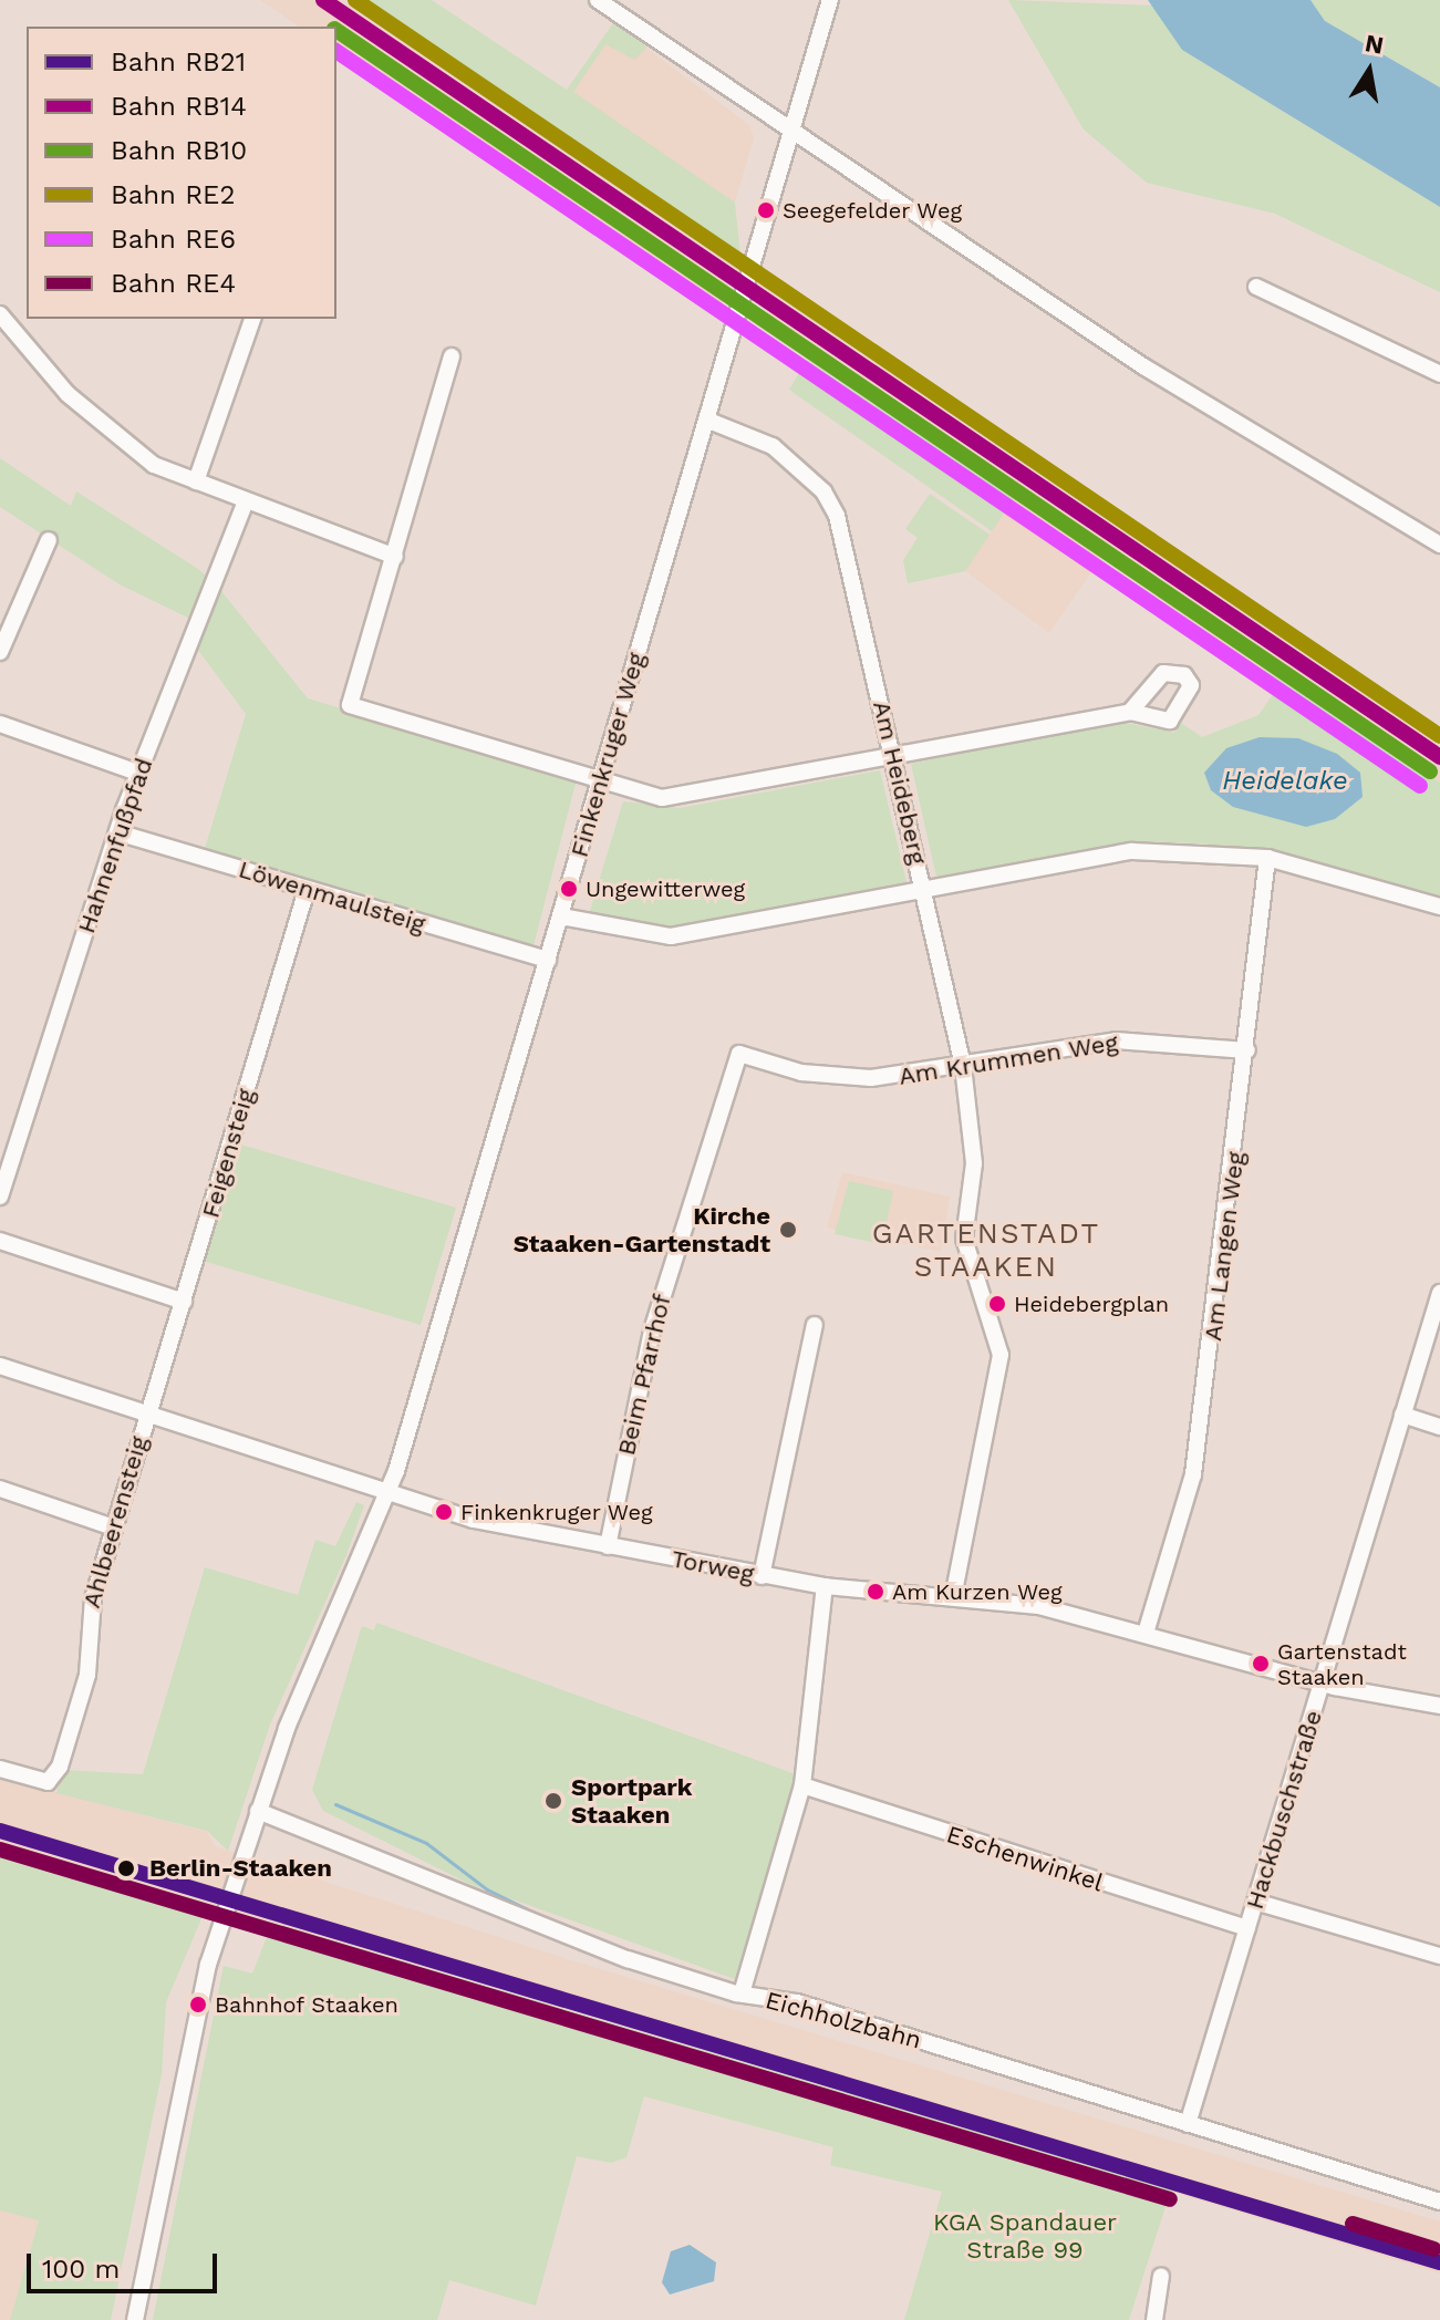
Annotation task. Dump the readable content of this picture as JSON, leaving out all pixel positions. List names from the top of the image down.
{
  "streets": {
    "street": [
      "Finkenkruger Weg",
      "Am Heideberg",
      "Hahnenfußpfad",
      "Löwenmaulsteig",
      "Am Krummen Weg",
      "Feigensteig",
      "Am Langen Weg",
      "Beim Pfarrhof",
      "Ahlbeerensteig",
      "Torweg",
      "Hackbuschstraße",
      "Eschenwinkel",
      "Eichholzbahn"
    ]
  },
  "crossings": [
    ["Finkenkruger Weg", "Am Heideberg"],
    ["Finkenkruger Weg", "Löwenmaulsteig"],
    ["Finkenkruger Weg", "Torweg"],
    ["Finkenkruger Weg", "Eichholzbahn"],
    ["Am Heideberg", "Am Krummen Weg"],
    ["Am Heideberg", "Torweg"],
    ["Hahnenfußpfad", "Löwenmaulsteig"],
    ["Löwenmaulsteig", "Feigensteig"],
    ["Am Krummen Weg", "Am Langen Weg"],
    ["Am Krummen Weg", "Beim Pfarrhof"],
    ["Feigensteig", "Ahlbeerensteig"],
    ["Feigensteig", "Torweg"],
    ["Am Langen Weg", "Torweg"],
    ["Beim Pfarrhof", "Torweg"],
    ["Ahlbeerensteig", "Torweg"],
    ["Torweg", "Hackbuschstraße"],
    ["Hackbuschstraße", "Eschenwinkel"],
    ["Hackbuschstraße", "Eichholzbahn"]
  ],
  "districts": ["GARTENSTADT STAAKEN"],
  "water": ["Heidelake"],
  "parks": ["KGA Spandauer Straße 99"],
  "places": [
    "Seegefelder Weg",
    "Ungewitterweg",
    "Kirche Staaken-Gartenstadt",
    "Heidebergplan",
    "Finkenkruger Weg",
    "Am Kurzen Weg",
    "Gartenstadt Staaken",
    "Sportpark Staaken",
    "Berlin-Staaken",
    "Bahnhof Staaken"
  ],
  "lines": [
    "rail line RB14",
    "rail line RE2",
    "rail line RB10",
    "rail line RE6",
    "rail line RB21",
    "rail line RE4"
  ],
  "legend": [
    "Bahn RB21",
    "Bahn RB14",
    "Bahn RB10",
    "Bahn RE2",
    "Bahn RE6",
    "Bahn RE4"
  ],
  "scale_bar": "100 m",
  "north": "top"
}
